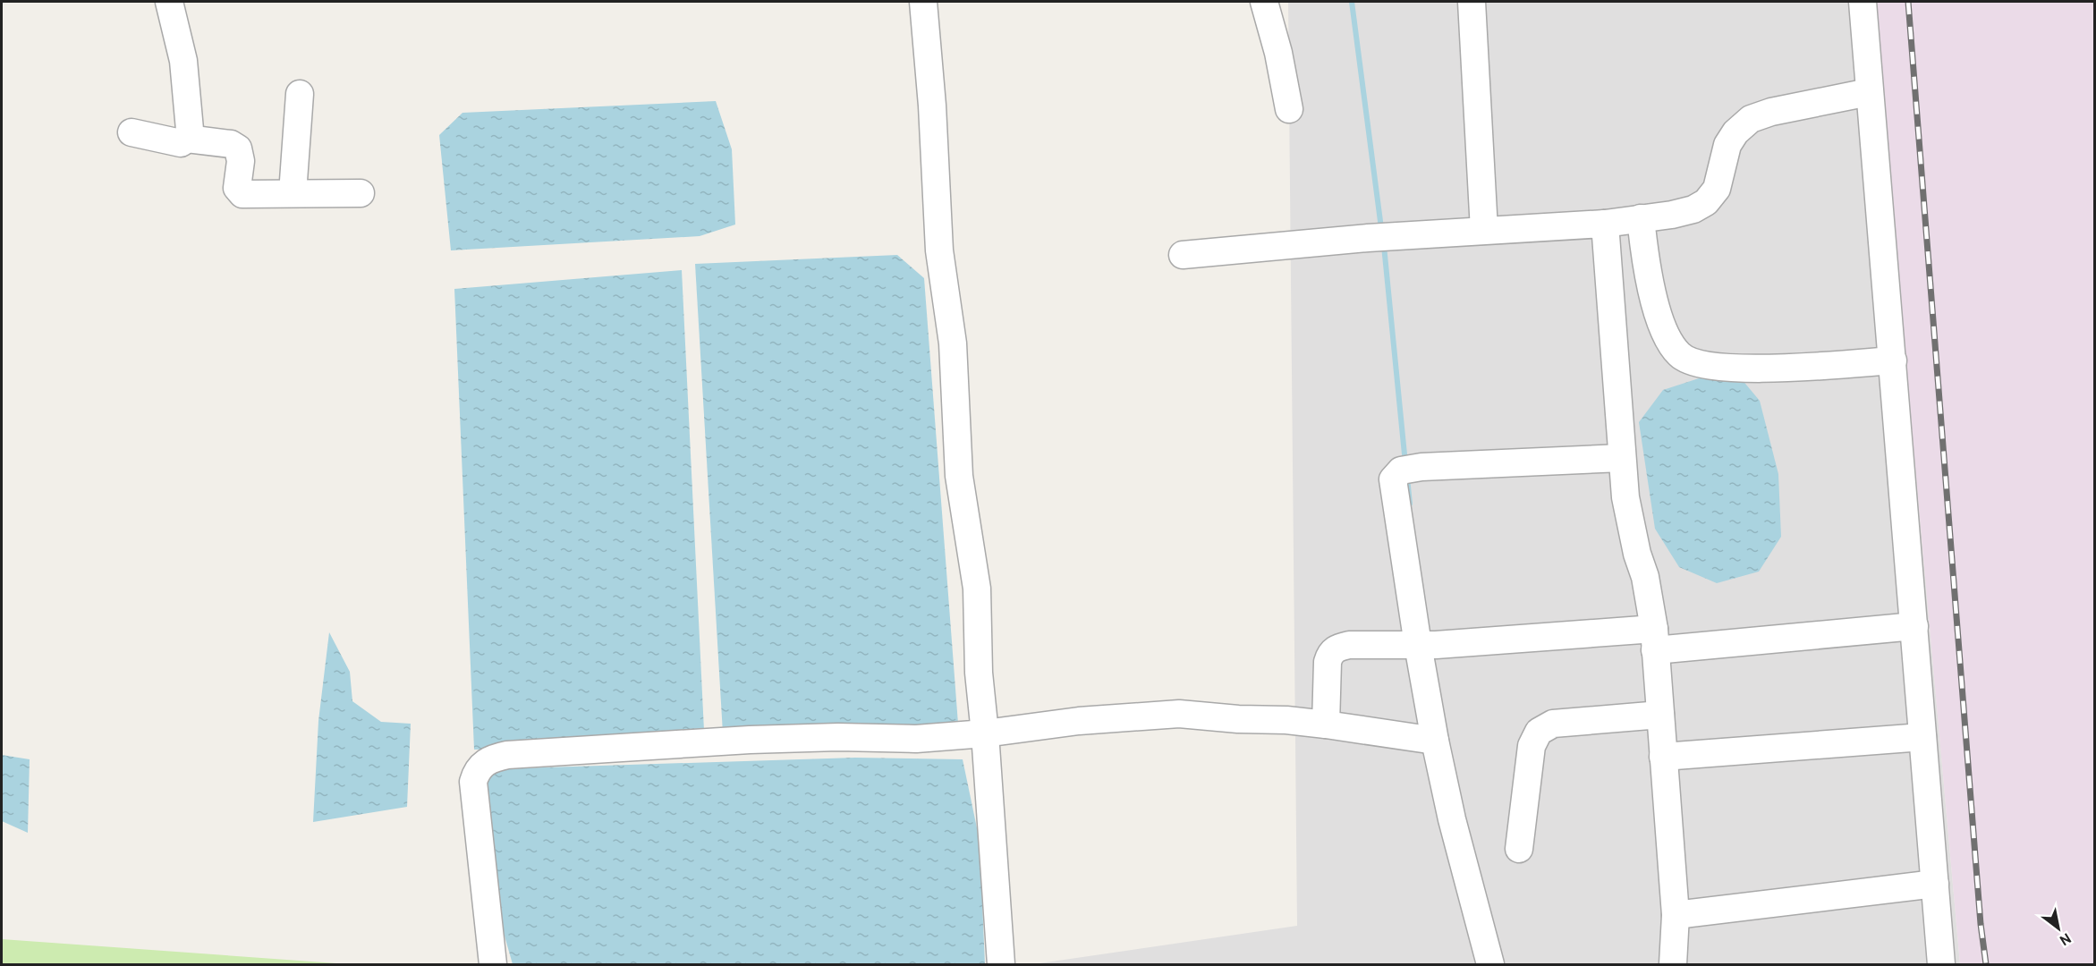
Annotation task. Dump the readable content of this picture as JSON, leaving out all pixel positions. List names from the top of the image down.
{
  "north": "bottom right"
}
